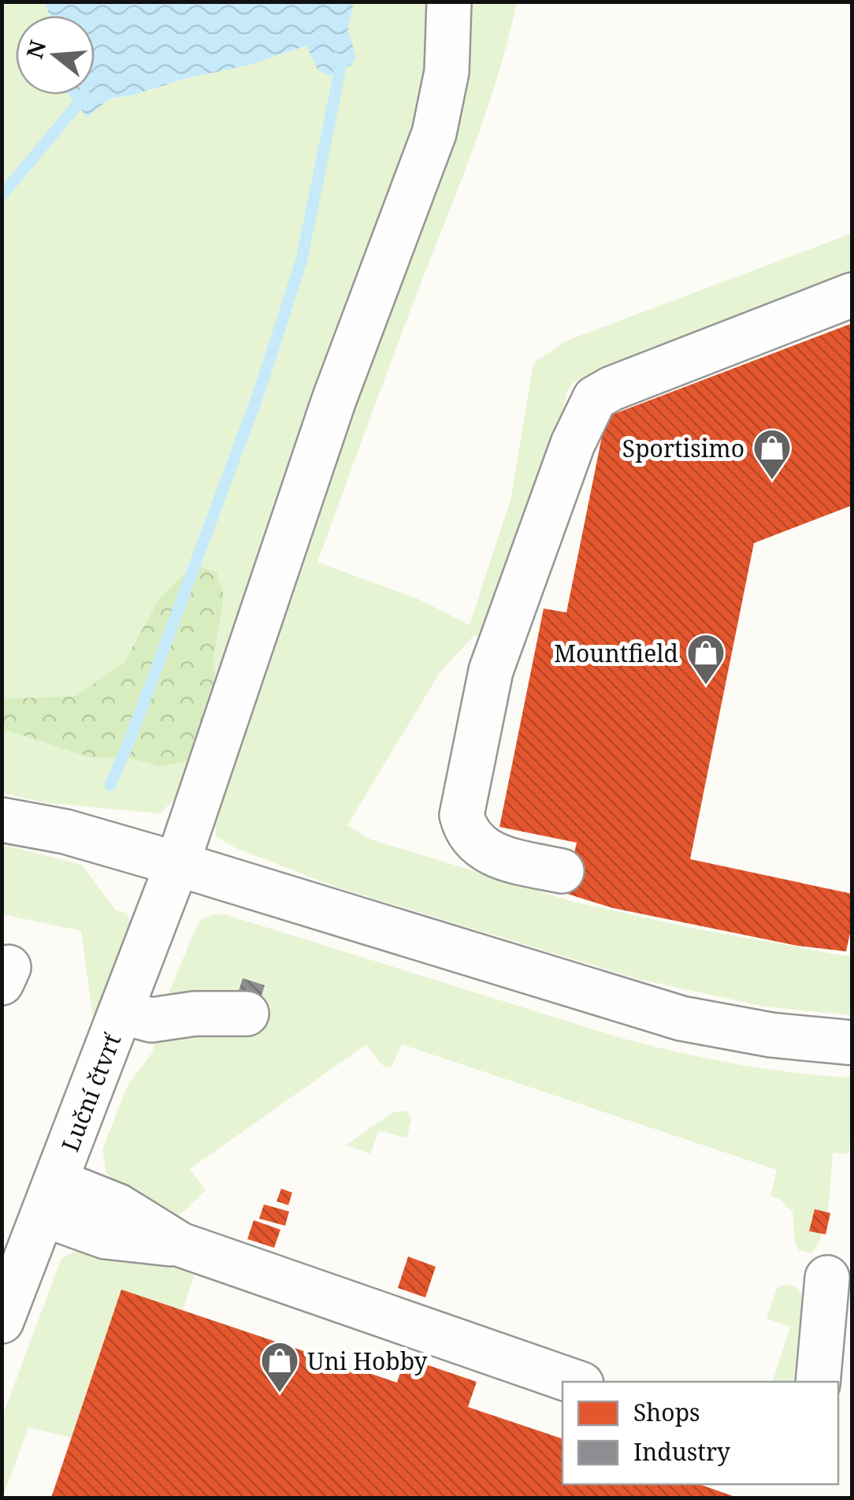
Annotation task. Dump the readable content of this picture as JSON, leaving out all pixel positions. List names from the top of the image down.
{
  "streets": {
    "street": ["Luční čtvrť"]
  },
  "places": {
    "shop": ["Sportisimo", "Mountfield", "Uni Hobby"]
  },
  "legend": ["Shops", "Industry"],
  "north": "left"
}
